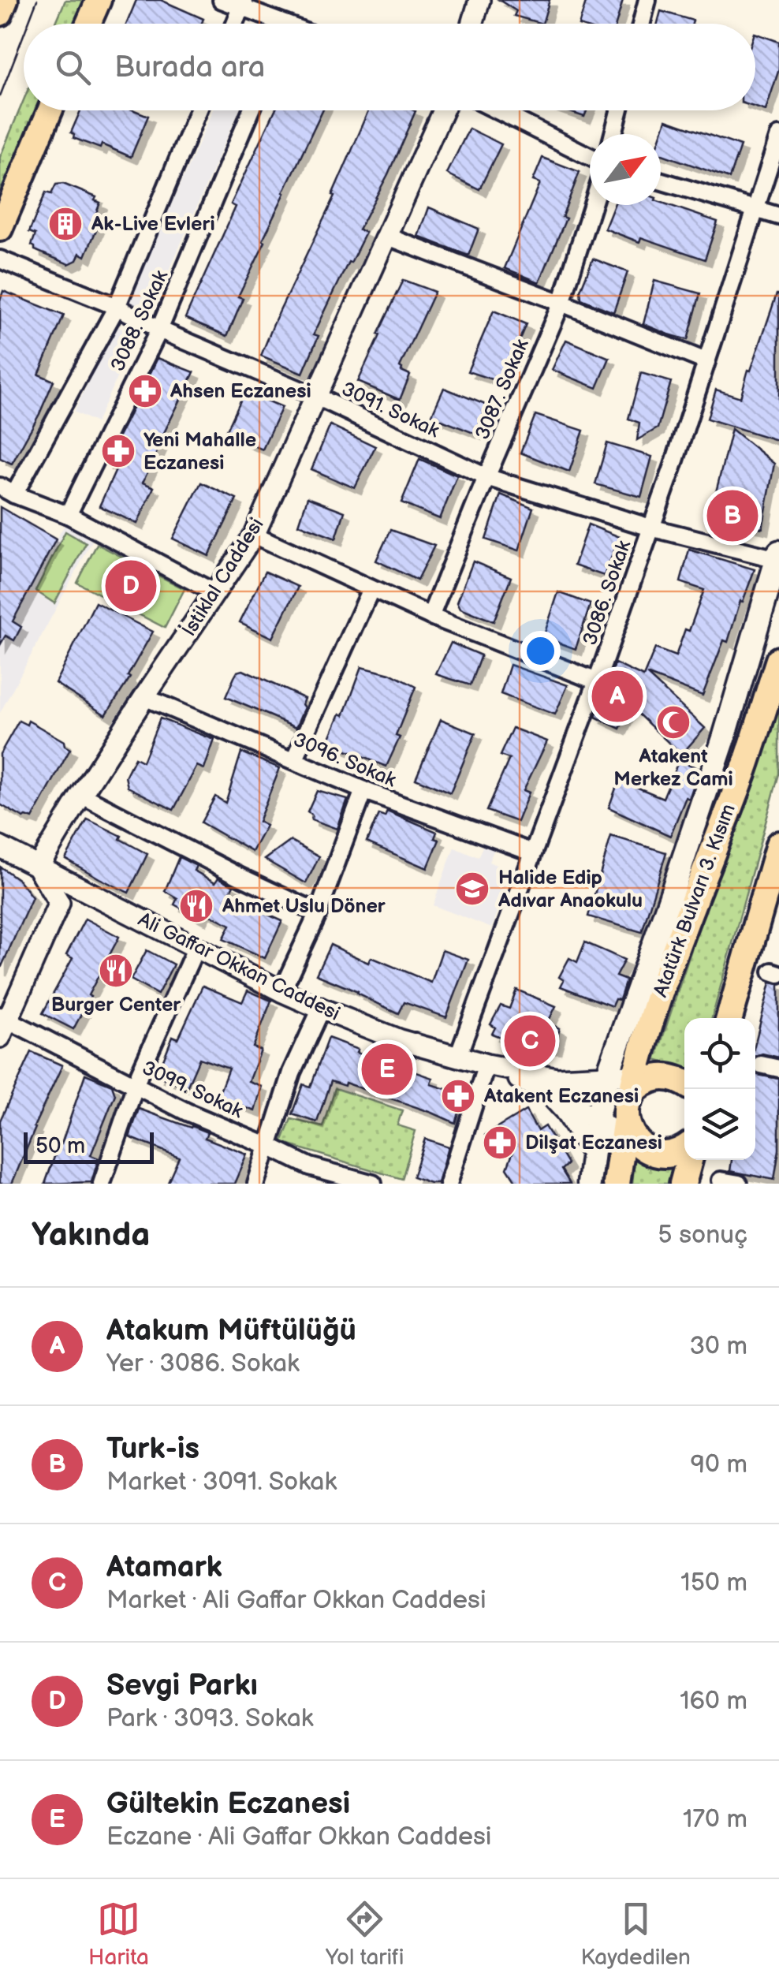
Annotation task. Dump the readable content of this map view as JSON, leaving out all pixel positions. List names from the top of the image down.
{
  "streets": {
    "highway": ["Atatürk Bulvarı 3. Kısım"],
    "street": [
      "3088. Sokak",
      "3087. Sokak",
      "3091. Sokak",
      "İstiklal Caddesi",
      "3086. Sokak",
      "3096. Sokak",
      "Ali Gaffar Okkan Caddesi",
      "3099. Sokak"
    ]
  },
  "crossings": [
    ["3088. Sokak", "3091. Sokak"],
    ["3087. Sokak", "3091. Sokak"],
    ["3091. Sokak", "İstiklal Caddesi"],
    ["3091. Sokak", "3086. Sokak"],
    ["İstiklal Caddesi", "3096. Sokak"],
    ["İstiklal Caddesi", "Ali Gaffar Okkan Caddesi"],
    ["3086. Sokak", "3096. Sokak"],
    ["3086. Sokak", "Ali Gaffar Okkan Caddesi"]
  ],
  "places": {
    "building": ["Ak-Live Evleri"],
    "pharmacy": [
      "Ahsen Eczanesi",
      "Yeni Mahalle Eczanesi",
      "Atakent Eczanesi",
      "Dilşat Eczanesi"
    ],
    "mosque": ["Atakent Merkez Cami"],
    "school or university": ["Halide Edip Adıvar Anaokulu"],
    "restaurant": ["Ahmet Uslu Döner", "Burger Center"]
  },
  "scale_bar": "50 m",
  "north": "top right",
  "page": {
    "search": "Burada ara",
    "pins": [
      "B",
      "D",
      "A",
      "C",
      "E"
    ],
    "scale": "50 m",
    "heading": ["Yakında", "5 sonuç"],
    "list": [
      {
        "mark": "A",
        "name": "Atakum Müftülüğü",
        "note": "Yer · 3086. Sokak",
        "value": "30 m"
      },
      {
        "mark": "B",
        "name": "Turk-is",
        "note": "Market · 3091. Sokak",
        "value": "90 m"
      },
      {
        "mark": "C",
        "name": "Atamark",
        "note": "Market · Ali Gaffar Okkan Caddesi",
        "value": "150 m"
      },
      {
        "mark": "D",
        "name": "Sevgi Parkı",
        "note": "Park · 3093. Sokak",
        "value": "160 m"
      },
      {
        "mark": "E",
        "name": "Gültekin Eczanesi",
        "note": "Eczane · Ali Gaffar Okkan Caddesi",
        "value": "170 m"
      }
    ],
    "nav": ["Harita", "Yol tarifi", "Kaydedilen"]
  }
}
